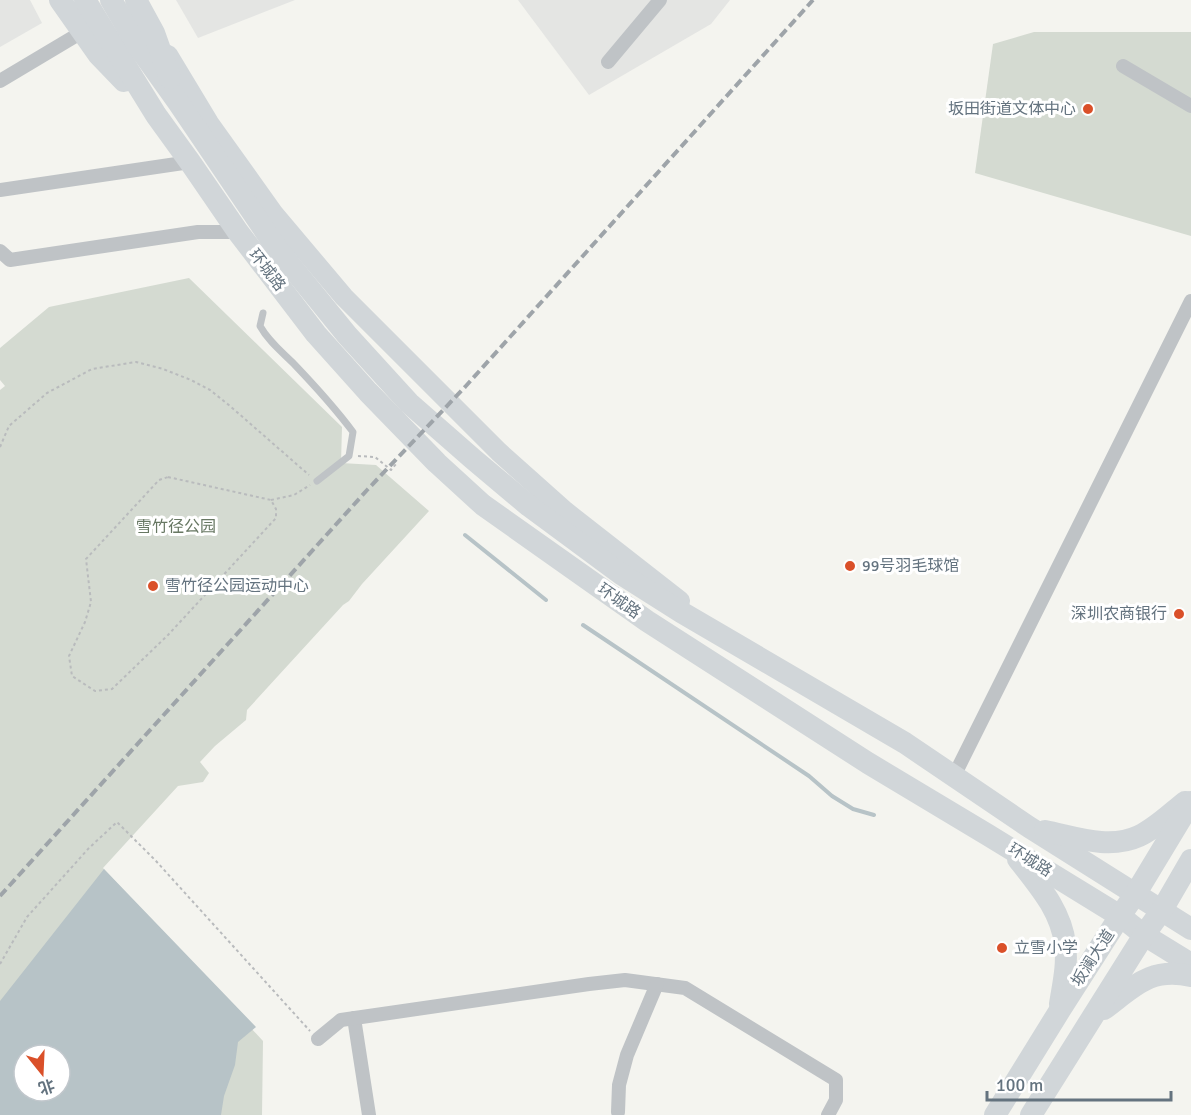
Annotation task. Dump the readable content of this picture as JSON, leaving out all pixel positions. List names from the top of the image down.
{
  "streets": {
    "main road": ["环城路", "坂澜大道"]
  },
  "crossings": [
    ["环城路", "坂澜大道"]
  ],
  "parks": ["雪竹径公园"],
  "places": [
    "坂田街道文体中心",
    "99号羽毛球馆",
    "雪竹径公园运动中心",
    "深圳农商银行",
    "立雪小学"
  ],
  "scale_bar": "100 m",
  "north": "bottom"
}
